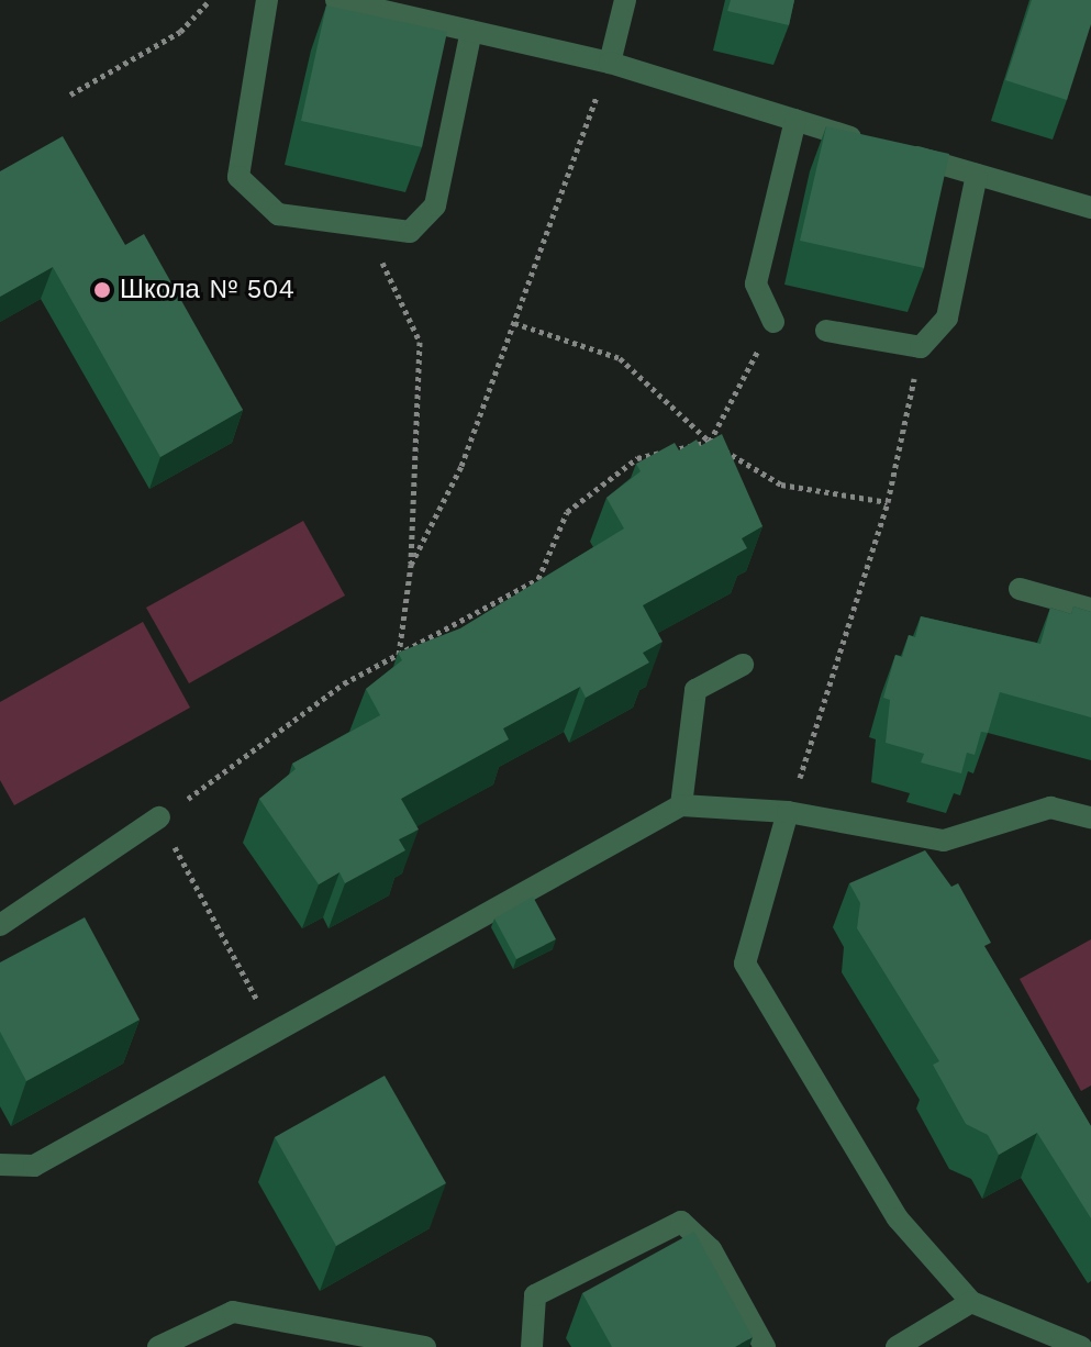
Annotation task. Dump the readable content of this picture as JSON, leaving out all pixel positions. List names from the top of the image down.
{
  "places": ["Школа № 504"]
}
